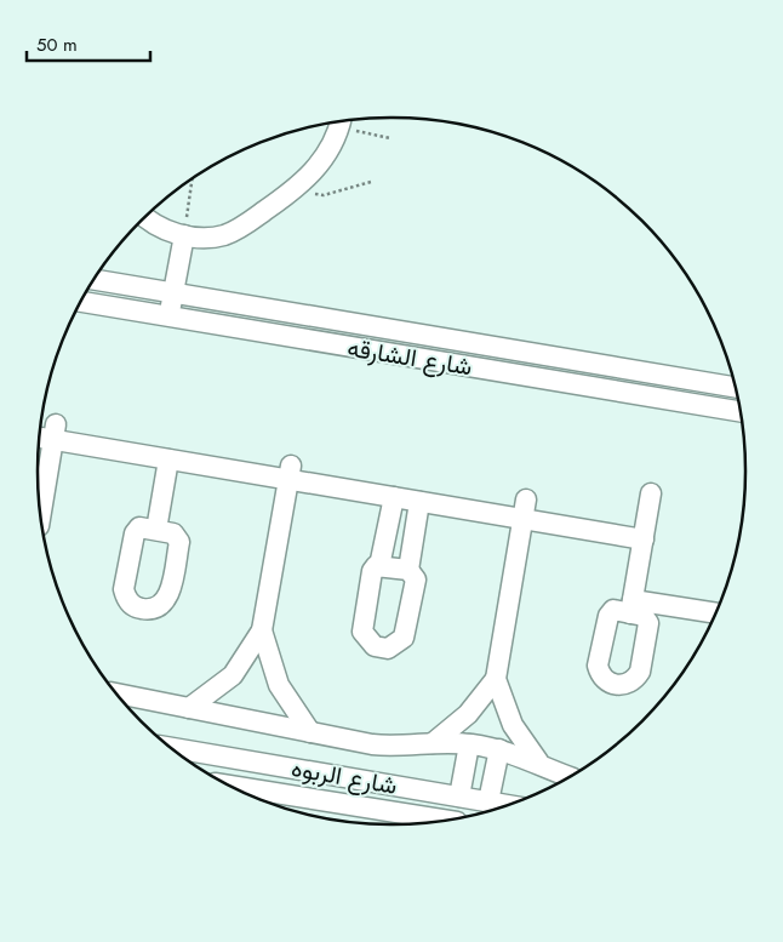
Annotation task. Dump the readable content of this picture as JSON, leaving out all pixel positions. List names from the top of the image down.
{
  "streets": {
    "street": ["شارع الشارقه", "شارع الربوه"]
  },
  "scale_bar": "50 m"
}
